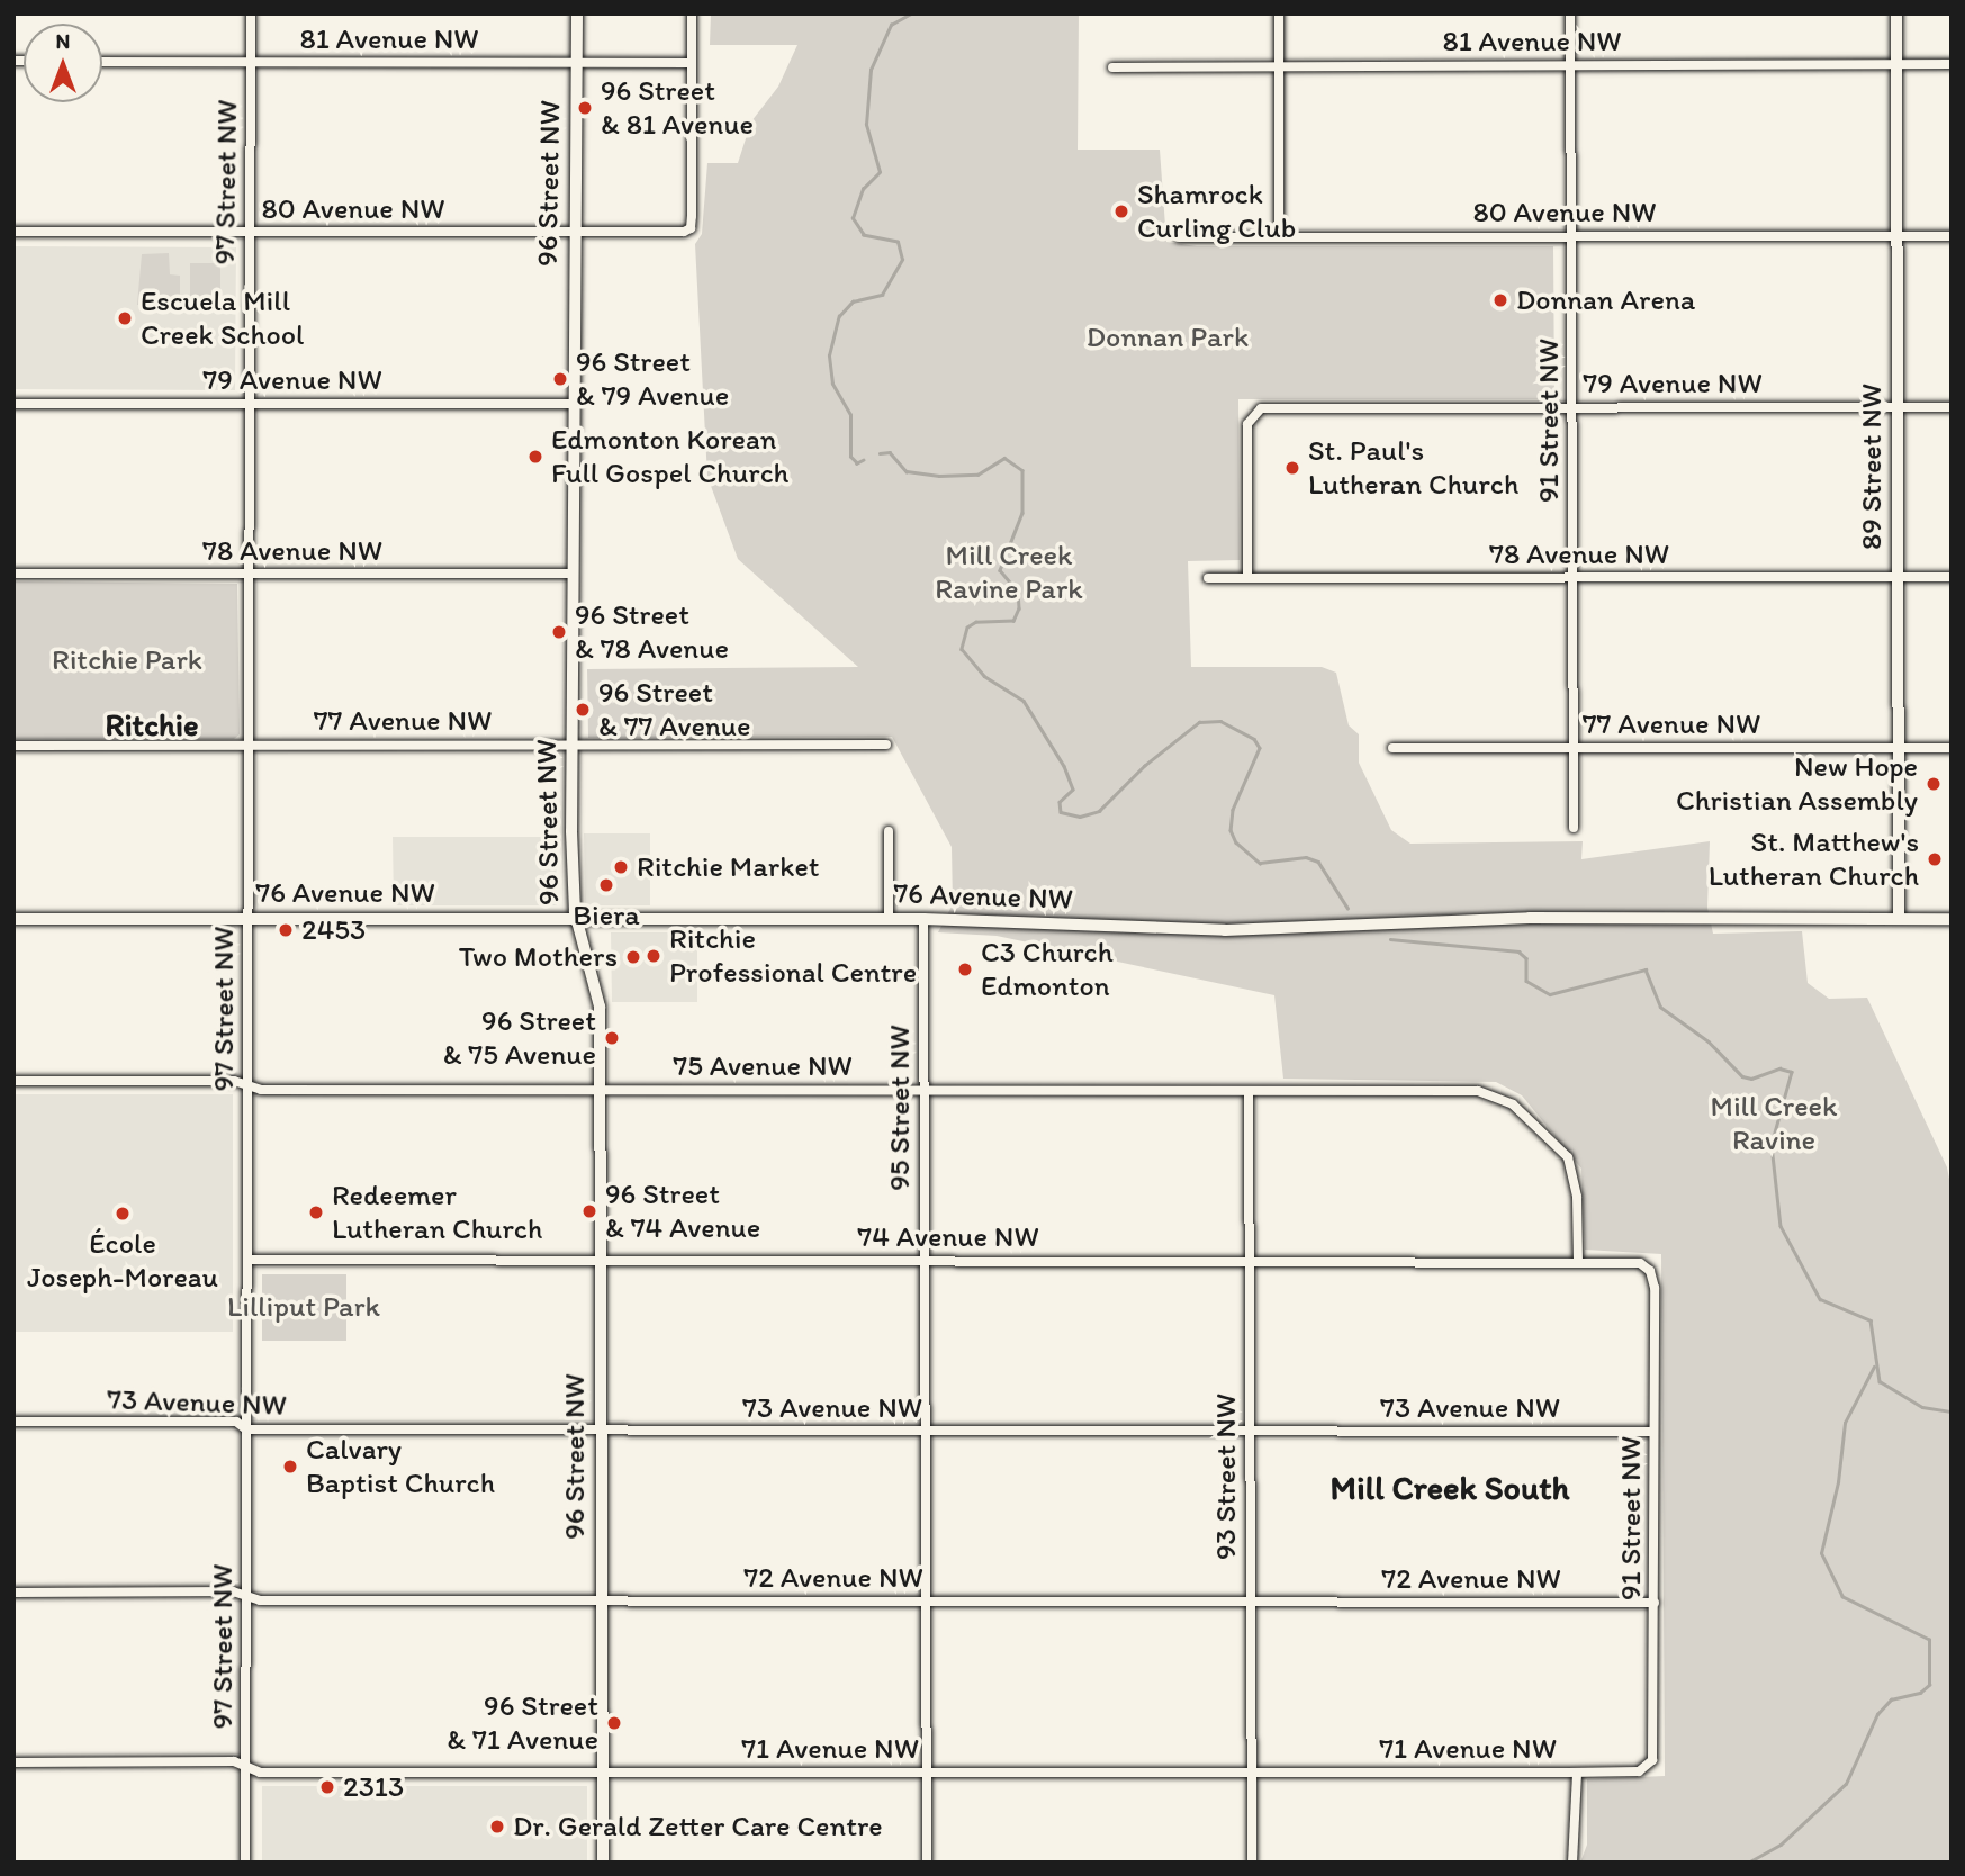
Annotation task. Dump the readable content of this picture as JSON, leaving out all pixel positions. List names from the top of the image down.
{
  "streets": {
    "street": [
      "81 Avenue NW",
      "97 Street NW",
      "96 Street NW",
      "80 Avenue NW",
      "79 Avenue NW",
      "91 Street NW",
      "89 Street NW",
      "78 Avenue NW",
      "77 Avenue NW",
      "76 Avenue NW",
      "75 Avenue NW",
      "95 Street NW",
      "74 Avenue NW",
      "73 Avenue NW",
      "93 Street NW",
      "72 Avenue NW",
      "71 Avenue NW"
    ]
  },
  "crossings": [
    ["81 Avenue NW", "97 Street NW"],
    ["81 Avenue NW", "96 Street NW"],
    ["81 Avenue NW", "80 Avenue NW"],
    ["81 Avenue NW", "91 Street NW"],
    ["81 Avenue NW", "89 Street NW"],
    ["97 Street NW", "80 Avenue NW"],
    ["97 Street NW", "79 Avenue NW"],
    ["97 Street NW", "78 Avenue NW"],
    ["97 Street NW", "77 Avenue NW"],
    ["97 Street NW", "76 Avenue NW"],
    ["97 Street NW", "75 Avenue NW"],
    ["97 Street NW", "74 Avenue NW"],
    ["97 Street NW", "73 Avenue NW"],
    ["97 Street NW", "72 Avenue NW"],
    ["97 Street NW", "71 Avenue NW"],
    ["96 Street NW", "80 Avenue NW"],
    ["96 Street NW", "79 Avenue NW"],
    ["96 Street NW", "78 Avenue NW"],
    ["96 Street NW", "77 Avenue NW"],
    ["96 Street NW", "76 Avenue NW"],
    ["96 Street NW", "75 Avenue NW"],
    ["96 Street NW", "74 Avenue NW"],
    ["96 Street NW", "73 Avenue NW"],
    ["96 Street NW", "72 Avenue NW"],
    ["96 Street NW", "71 Avenue NW"],
    ["80 Avenue NW", "91 Street NW"],
    ["80 Avenue NW", "89 Street NW"],
    ["79 Avenue NW", "91 Street NW"],
    ["79 Avenue NW", "89 Street NW"],
    ["79 Avenue NW", "78 Avenue NW"],
    ["91 Street NW", "78 Avenue NW"],
    ["91 Street NW", "77 Avenue NW"],
    ["91 Street NW", "74 Avenue NW"],
    ["91 Street NW", "73 Avenue NW"],
    ["91 Street NW", "72 Avenue NW"],
    ["91 Street NW", "71 Avenue NW"],
    ["89 Street NW", "78 Avenue NW"],
    ["89 Street NW", "77 Avenue NW"],
    ["89 Street NW", "76 Avenue NW"],
    ["76 Avenue NW", "95 Street NW"],
    ["75 Avenue NW", "95 Street NW"],
    ["75 Avenue NW", "74 Avenue NW"],
    ["75 Avenue NW", "93 Street NW"],
    ["95 Street NW", "74 Avenue NW"],
    ["95 Street NW", "73 Avenue NW"],
    ["95 Street NW", "72 Avenue NW"],
    ["95 Street NW", "71 Avenue NW"],
    ["74 Avenue NW", "93 Street NW"],
    ["73 Avenue NW", "93 Street NW"],
    ["93 Street NW", "72 Avenue NW"],
    ["93 Street NW", "71 Avenue NW"]
  ],
  "districts": ["Ritchie", "Mill Creek South"],
  "parks": [
    "Donnan Park",
    "Mill Creek Ravine Park",
    "Ritchie Park",
    "Mill Creek Ravine",
    "Lilliput Park"
  ],
  "places": [
    "96 Street & 81 Avenue",
    "Shamrock Curling Club",
    "Donnan Arena",
    "Escuela Mill Creek School",
    "96 Street & 79 Avenue",
    "Edmonton Korean Full Gospel Church",
    "St. Paul's Lutheran Church",
    "96 Street & 78 Avenue",
    "96 Street & 77 Avenue",
    "New Hope Christian Assembly",
    "St. Matthew's Lutheran Church",
    "Ritchie Market",
    "Biera",
    "2453",
    "Ritchie Professional Centre",
    "Two Mothers",
    "C3 Church Edmonton",
    "96 Street & 75 Avenue",
    "96 Street & 74 Avenue",
    "Redeemer Lutheran Church",
    "École Joseph-Moreau",
    "Calvary Baptist Church",
    "96 Street & 71 Avenue",
    "2313",
    "Dr. Gerald Zetter Care Centre"
  ],
  "north": "top"
}
